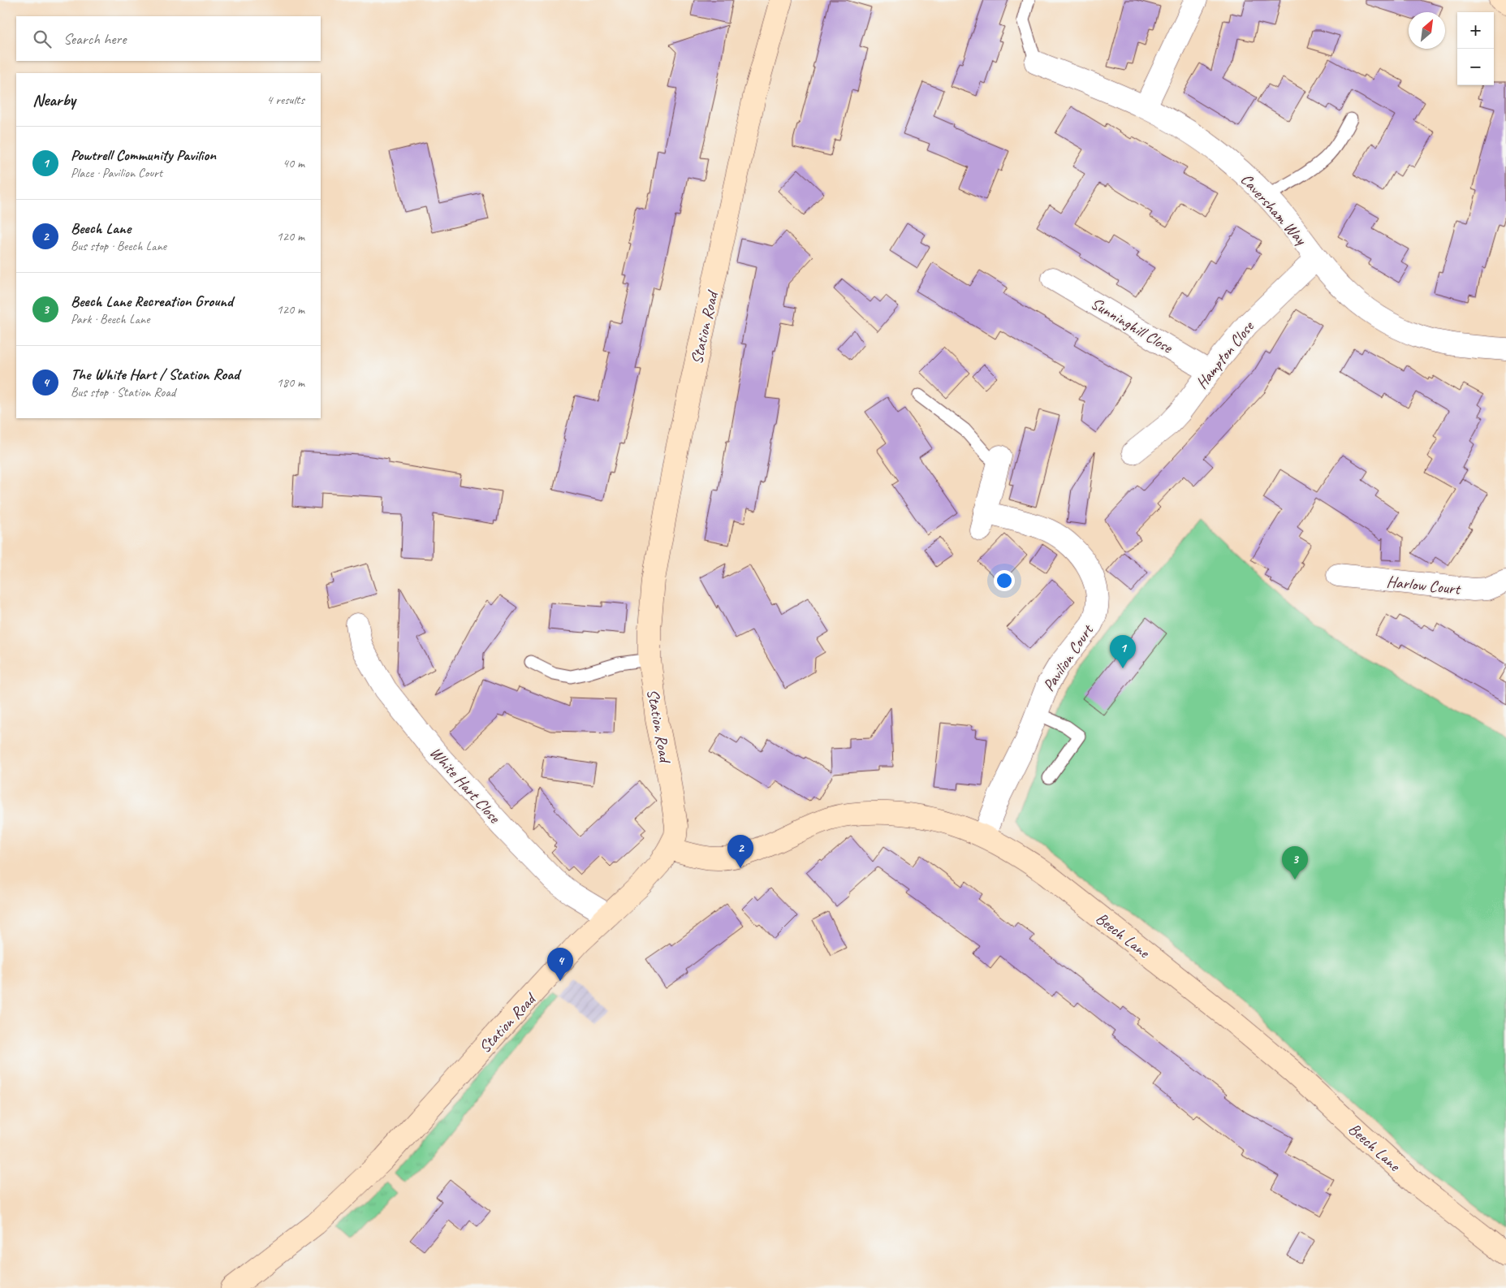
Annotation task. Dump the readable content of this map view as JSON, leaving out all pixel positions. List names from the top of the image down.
{
  "streets": {
    "street": [
      "Caversham Way",
      "Sunninghill Close",
      "Station Road",
      "Hampton Close",
      "Harlow Court",
      "Pavilion Court",
      "White Hart Close",
      "Beech Lane"
    ]
  },
  "crossings": [
    ["Caversham Way", "Hampton Close"],
    ["Sunninghill Close", "Hampton Close"],
    ["Station Road", "White Hart Close"],
    ["Station Road", "Beech Lane"],
    ["Pavilion Court", "Beech Lane"]
  ],
  "north": "top right",
  "page": {
    "map_buttons": ["+", "−"],
    "search": "Search here",
    "heading": ["Nearby", "4 results"],
    "list": [
      {
        "mark": "1",
        "name": "Powtrell Community Pavilion",
        "note": "Place · Pavilion Court",
        "value": "40 m"
      },
      {
        "mark": "2",
        "name": "Beech Lane",
        "note": "Bus stop · Beech Lane",
        "value": "120 m"
      },
      {
        "mark": "3",
        "name": "Beech Lane Recreation Ground",
        "note": "Park · Beech Lane",
        "value": "120 m"
      },
      {
        "mark": "4",
        "name": "The White Hart / Station Road",
        "note": "Bus stop · Station Road",
        "value": "180 m"
      }
    ],
    "pins": [
      "1",
      "2",
      "3",
      "4"
    ]
  }
}
